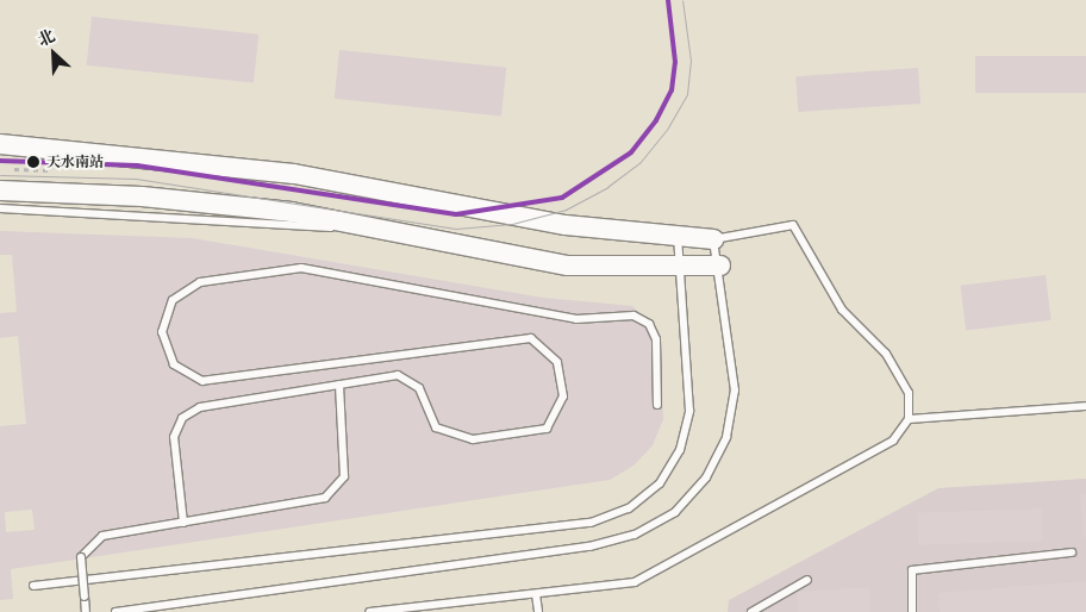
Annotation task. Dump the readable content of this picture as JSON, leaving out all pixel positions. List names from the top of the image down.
{
  "places": ["天水南站"],
  "north": "top left"
}
